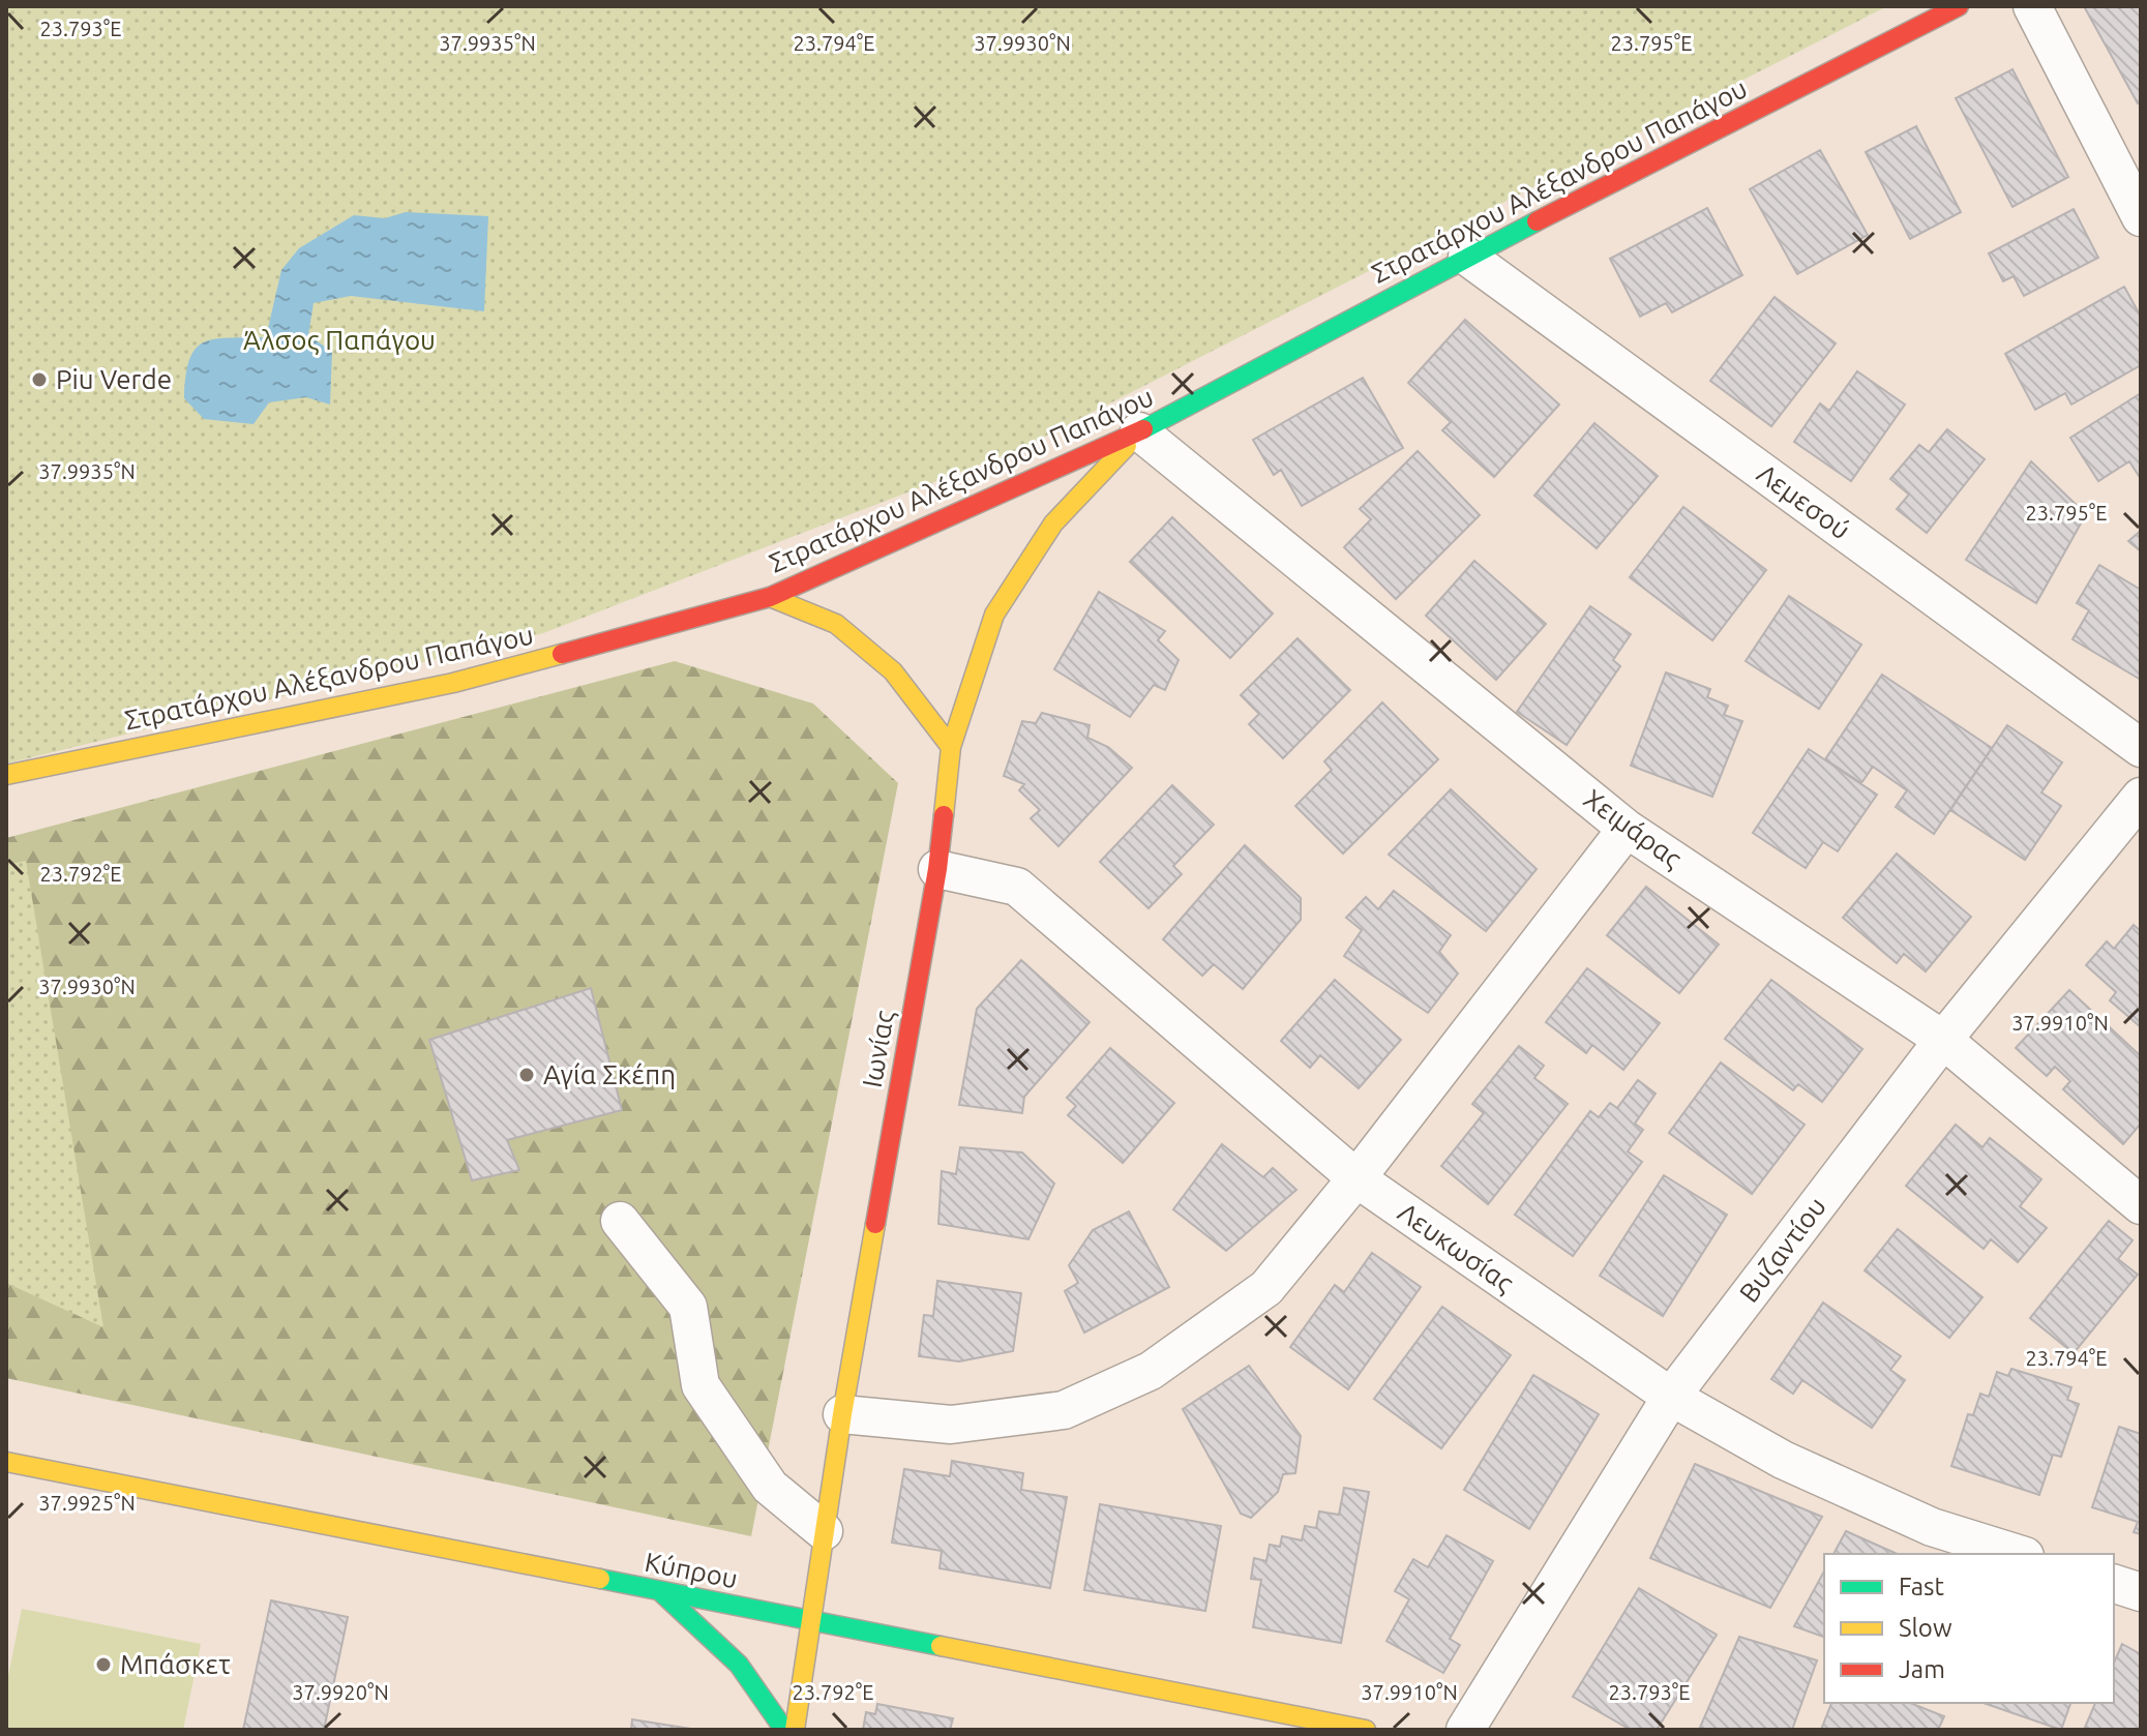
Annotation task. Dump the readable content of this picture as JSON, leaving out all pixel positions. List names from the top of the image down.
{
  "streets": {
    "street": [
      "Στρατάρχου Αλέξανδρου Παπάγου",
      "Λεμεσού",
      "Χειμάρας",
      "Ιωνίας",
      "Λευκωσίας",
      "Βυζαντίου",
      "Κύπρου"
    ]
  },
  "crossings": [
    ["Στρατάρχου Αλέξανδρου Παπάγου", "Λεμεσού"],
    ["Στρατάρχου Αλέξανδρου Παπάγου", "Χειμάρας"],
    ["Στρατάρχου Αλέξανδρου Παπάγου", "Ιωνίας"],
    ["Χειμάρας", "Ιωνίας"],
    ["Χειμάρας", "Βυζαντίου"],
    ["Ιωνίας", "Λευκωσίας"],
    ["Ιωνίας", "Κύπρου"],
    ["Λευκωσίας", "Βυζαντίου"]
  ],
  "parks": ["Άλσος Παπάγου"],
  "places": ["Piu Verde", "Αγία Σκέπη", "Μπάσκετ"],
  "legend": ["Fast", "Slow", "Jam"],
  "coordinates": [
    "23.793°E",
    "37.9935°N",
    "37.9930°N",
    "23.794°E",
    "23.795°E",
    "23.792°E",
    "37.9910°N",
    "37.9925°N",
    "37.9920°N"
  ]
}
